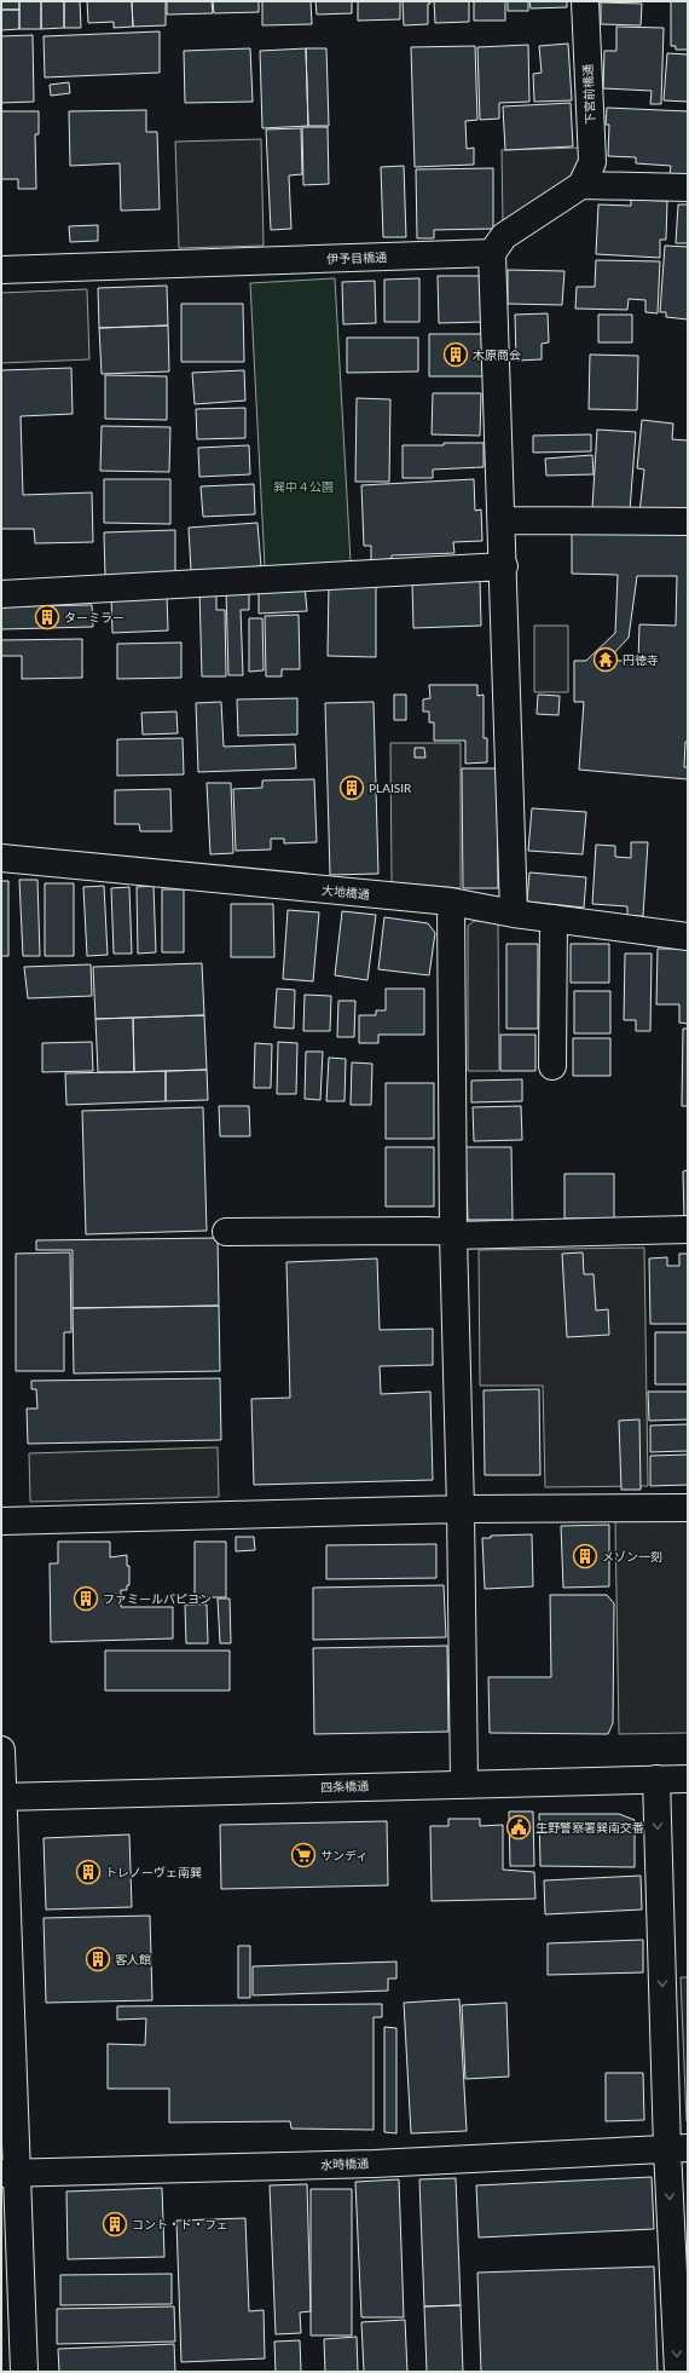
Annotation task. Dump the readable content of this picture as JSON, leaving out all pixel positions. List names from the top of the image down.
{
  "streets": {
    "street": [
      "下宮前橋通",
      "伊予目橋通",
      "大地橋通",
      "四条橋通",
      "水時橋通"
    ]
  },
  "parks": ["巽中４公園"],
  "places": {
    "building": [
      "木原商会",
      "ターミラー",
      "PLAISIR",
      "メゾン一刻",
      "ファミールパピヨン",
      "トレノーヴェ南巽",
      "客人館",
      "コント・ド・フェ"
    ],
    "temple": ["円徳寺"],
    "public building": ["生野警察署巽南交番"],
    "supermarket": ["サンディ"]
  }
}
